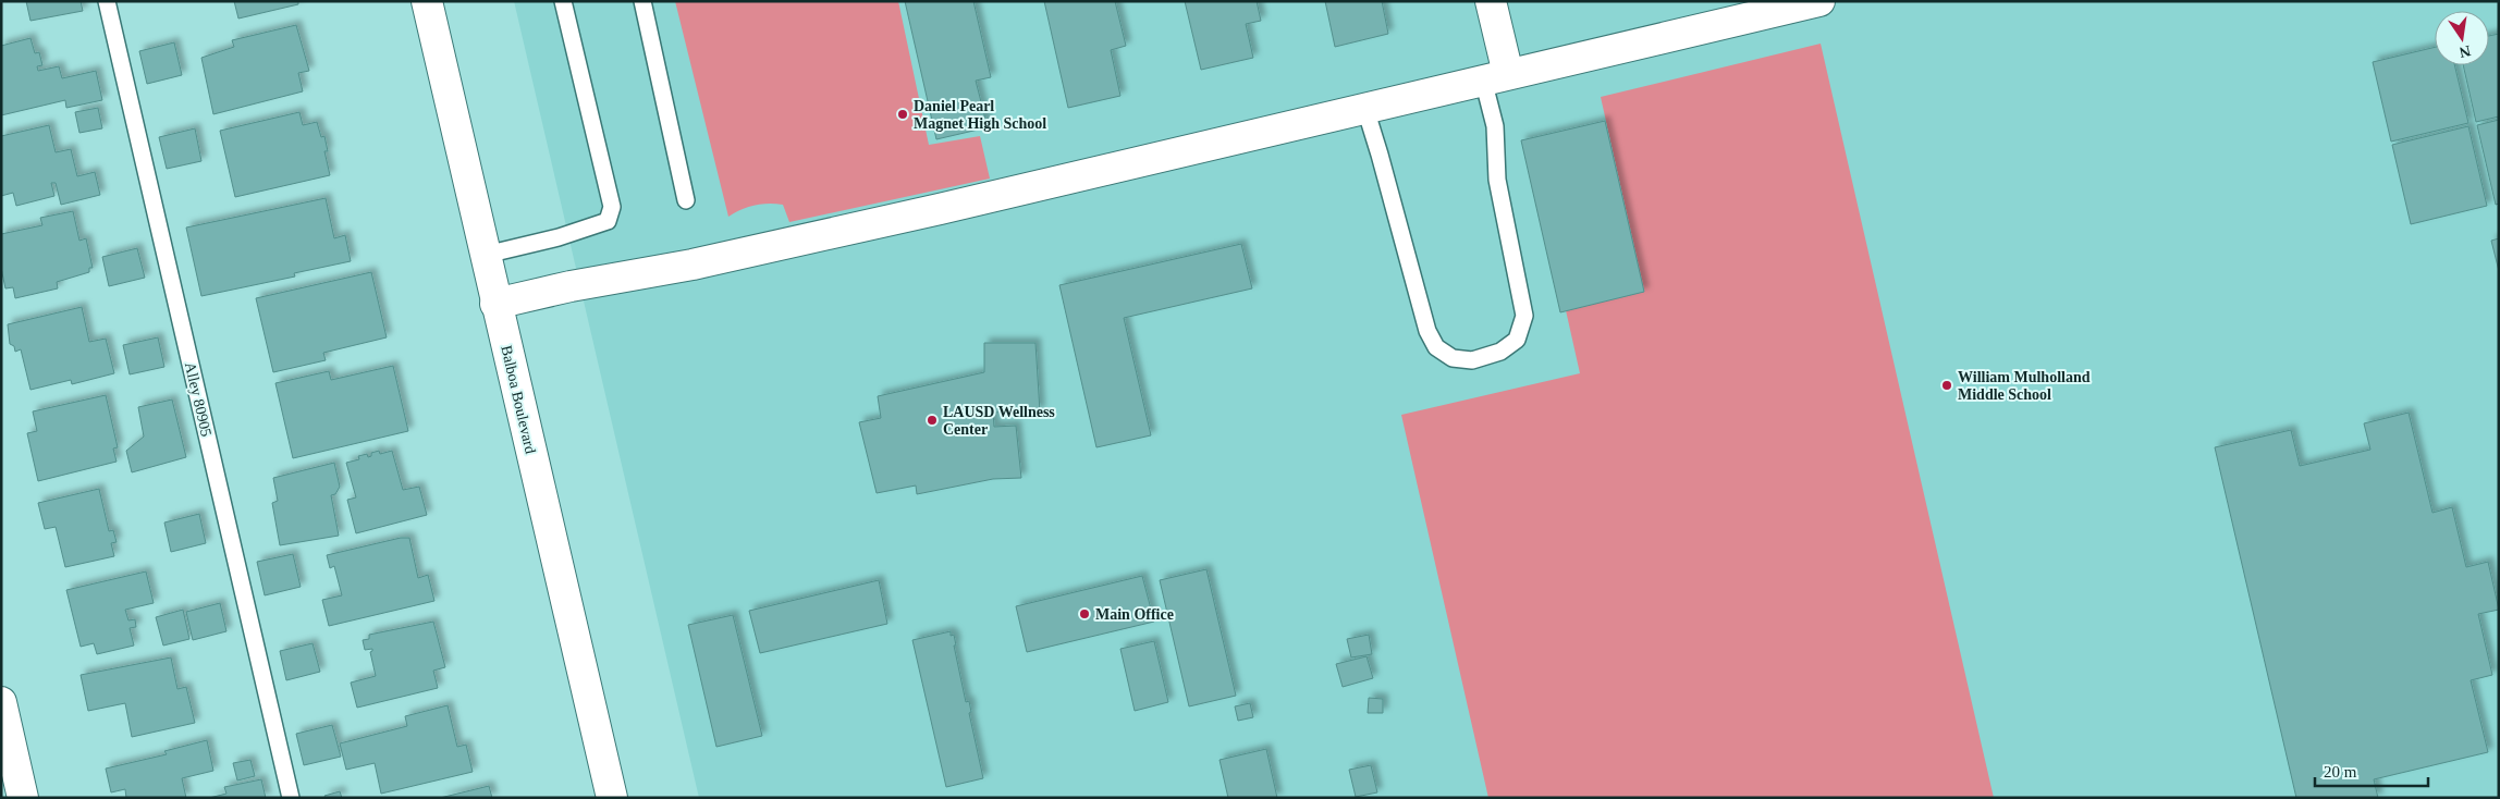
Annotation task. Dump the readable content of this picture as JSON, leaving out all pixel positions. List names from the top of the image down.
{
  "streets": {
    "street": ["Balboa Boulevard"],
    "lane": ["Alley 80905"]
  },
  "places": [
    "Daniel Pearl Magnet High School",
    "William Mulholland Middle School",
    "LAUSD Wellness Center",
    "Main Office"
  ],
  "scale_bar": "20 m",
  "north": "bottom"
}
